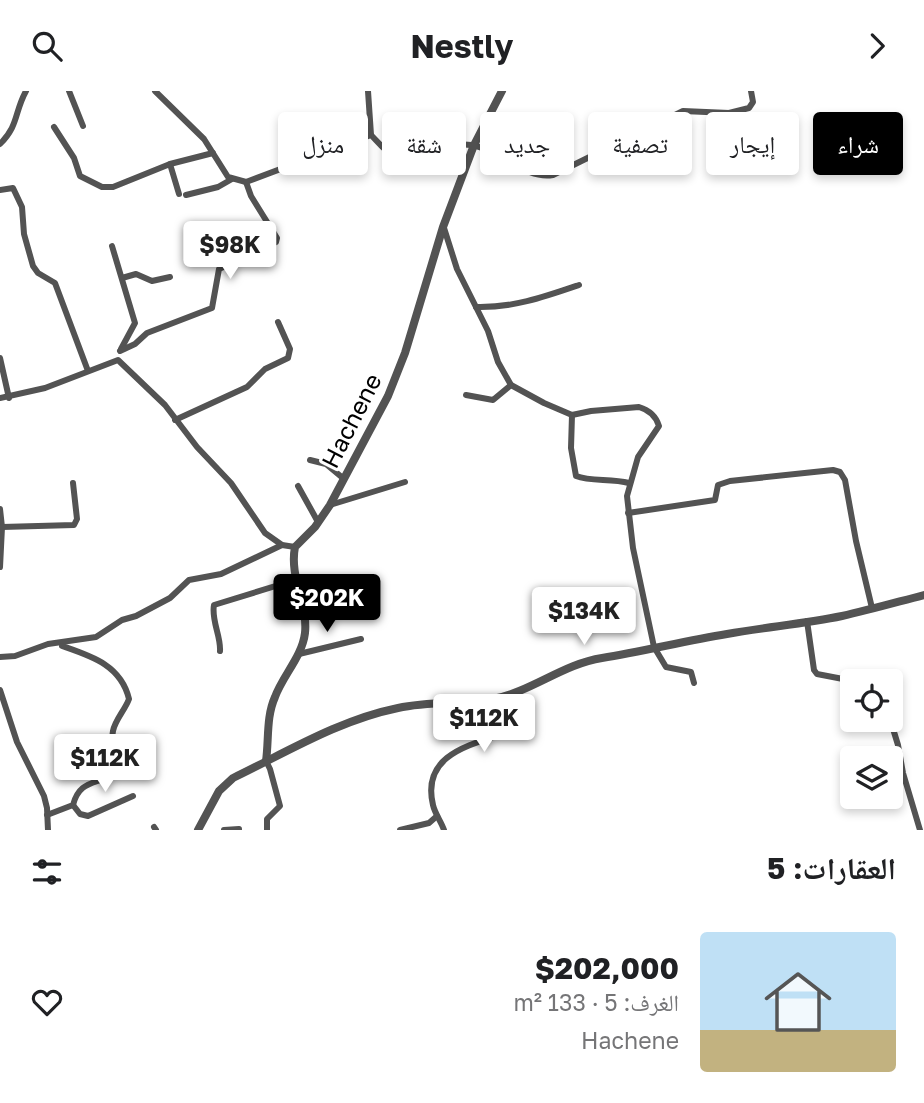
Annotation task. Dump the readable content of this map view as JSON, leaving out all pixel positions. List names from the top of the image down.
{
  "streets": {
    "street": ["Hachene"]
  },
  "page": {
    "header": "Nestly",
    "chip": [
      "شراء",
      "إيجار",
      "تصفية",
      "جديد",
      "شقة",
      "منزل"
    ],
    "price": [
      "$98K",
      "$202K",
      "$134K",
      "$112K",
      "$112K"
    ],
    "heading": "العقارات: 5",
    "list": [
      {
        "name": "$202,000",
        "note": "الغرف: 5 · 133 m² · Hachene"
      }
    ]
  }
}
